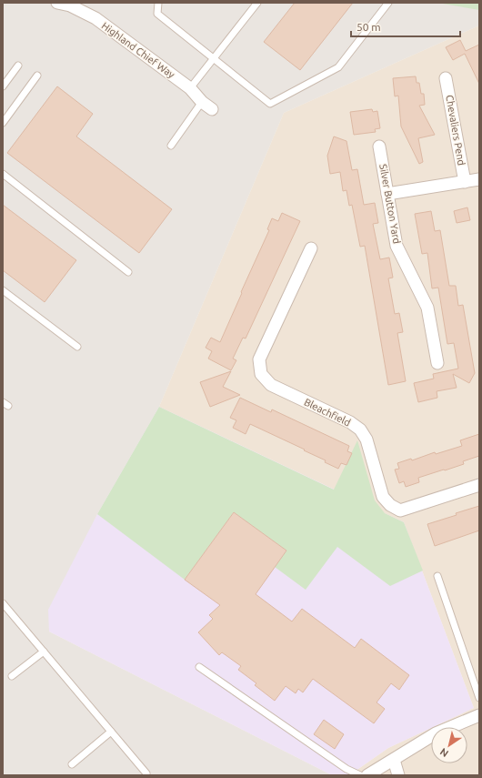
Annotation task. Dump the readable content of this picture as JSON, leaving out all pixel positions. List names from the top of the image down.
{
  "streets": {
    "street": [
      "Highland Chief Way",
      "Chevaliers Pend",
      "Silver Button Yard",
      "Bleachfield"
    ]
  },
  "scale_bar": "50 m",
  "north": "bottom left"
}
